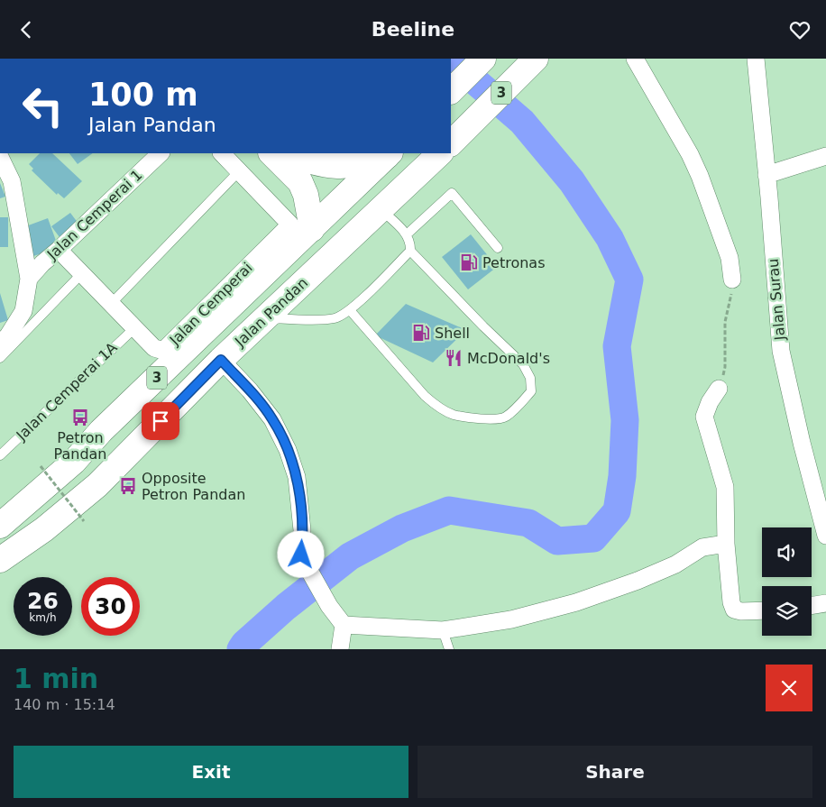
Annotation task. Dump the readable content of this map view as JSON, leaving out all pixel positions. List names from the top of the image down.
{
  "streets": {
    "main road": ["3", "Jalan Pandan"],
    "street": ["Jalan Cemperai 1", "Jalan Surau", "Jalan Cemperai"],
    "lane": ["Jalan Cemperai 1A"]
  },
  "crossings": [
    ["3", "Jalan Cemperai"],
    ["Jalan Cemperai 1", "Jalan Cemperai"],
    ["Jalan Cemperai", "Jalan Cemperai 1A"]
  ],
  "places": {
    "fuel station": ["Petronas", "Shell"],
    "restaurant": ["McDonald's"],
    "bus stop": ["Petron Pandan", "Opposite Petron Pandan"]
  },
  "page": {
    "header": "Beeline",
    "turn": ["100 m", "Jalan Pandan"],
    "speed": "26 km/h",
    "limit": "30",
    "heading": ["1 min", "140 m · 15:14"],
    "buttons": ["Exit", "Share"]
  }
}
